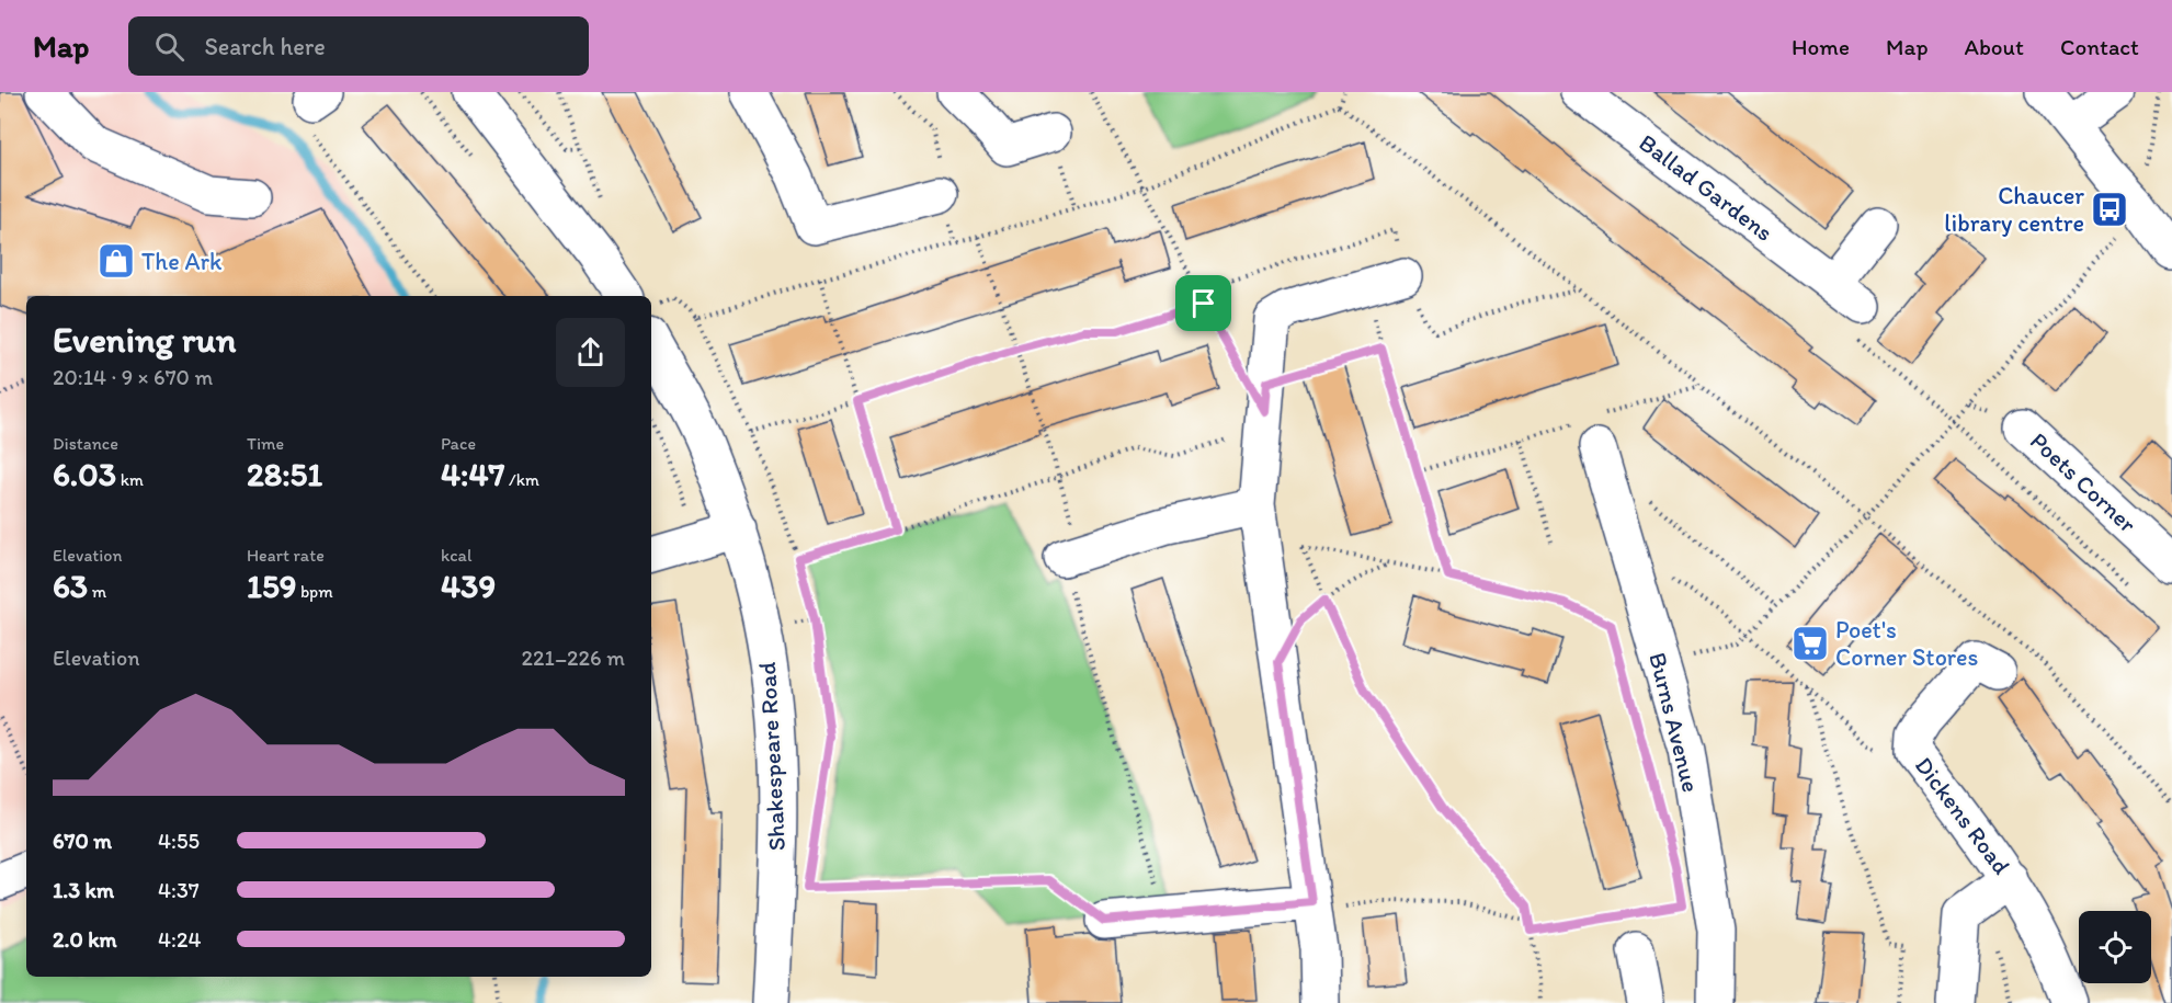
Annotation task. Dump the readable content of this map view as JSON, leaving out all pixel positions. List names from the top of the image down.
{
  "streets": {
    "street": [
      "Ballad Gardens",
      "Poets Corner",
      "Burns Avenue",
      "Shakespeare Road",
      "Dickens Road"
    ]
  },
  "places": {
    "bus stop": ["Chaucer library centre"],
    "shop": ["The Ark"],
    "supermarket": ["Poet's Corner Stores"]
  },
  "page": {
    "header": "Map",
    "search": "Search here",
    "nav": [
      "Home",
      "Map",
      "About",
      "Contact"
    ],
    "heading": ["Evening run", "20:14 · 9 × 670 m"],
    "stats": [
      ["Distance", "6.03 km"],
      ["Time", "28:51"],
      ["Pace", "4:47 /km"],
      ["Elevation", "63 m"],
      ["Heart rate", "159 bpm"],
      ["kcal", "439"]
    ],
    "chart": ["Elevation", "221–226 m"],
    "list": [
      {
        "name": "670 m",
        "note": "4:55"
      },
      {
        "name": "1.3 km",
        "note": "4:37"
      },
      {
        "name": "2.0 km",
        "note": "4:24"
      }
    ]
  }
}
